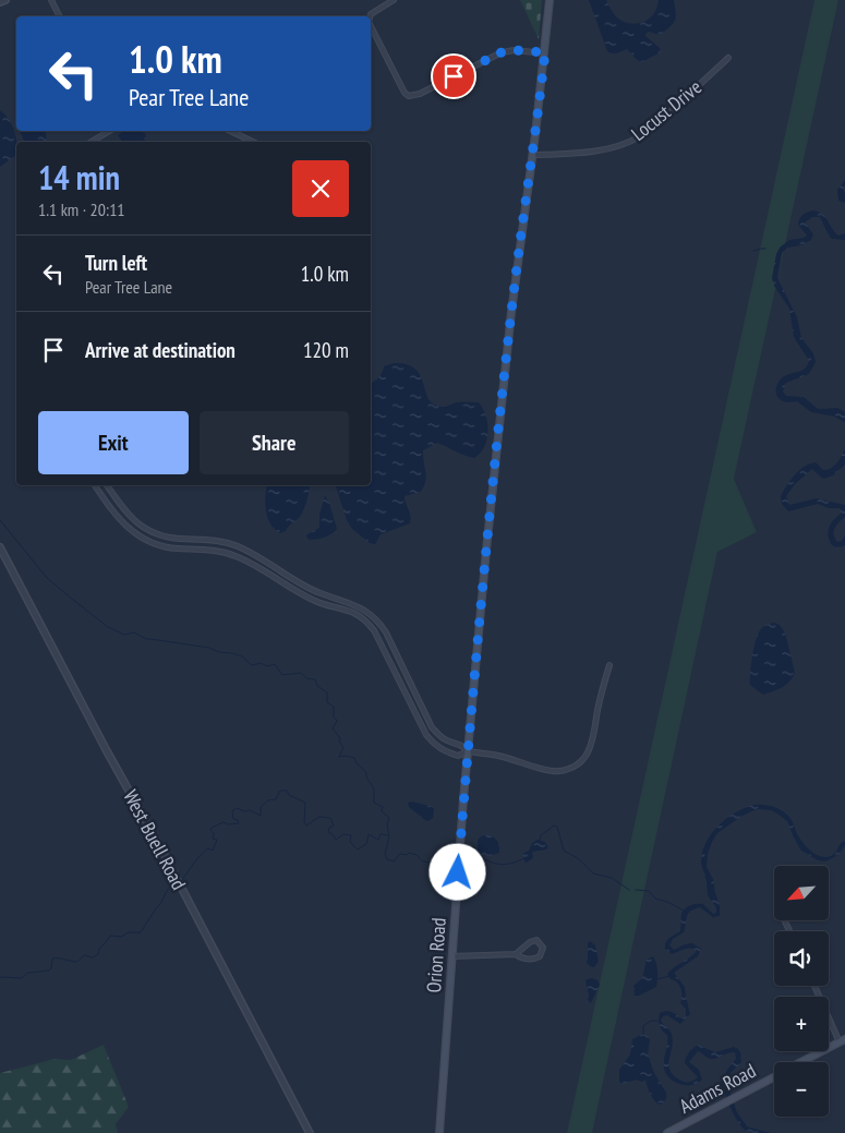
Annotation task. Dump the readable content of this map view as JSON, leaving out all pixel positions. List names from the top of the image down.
{
  "streets": {
    "main road": ["Orion Road", "Adams Road"],
    "street": ["Locust Drive", "West Buell Road"]
  },
  "crossings": [
    ["Locust Drive", "Orion Road"]
  ],
  "north": "bottom left",
  "page": {
    "turn": ["1.0 km", "Pear Tree Lane"],
    "heading": ["14 min", "1.1 km · 20:11"],
    "list": [
      {
        "name": "Turn left",
        "note": "Pear Tree Lane",
        "value": "1.0 km"
      },
      {
        "name": "Arrive at destination",
        "value": "120 m"
      }
    ],
    "buttons": ["Exit", "Share"],
    "map_buttons": ["+", "−"]
  }
}
